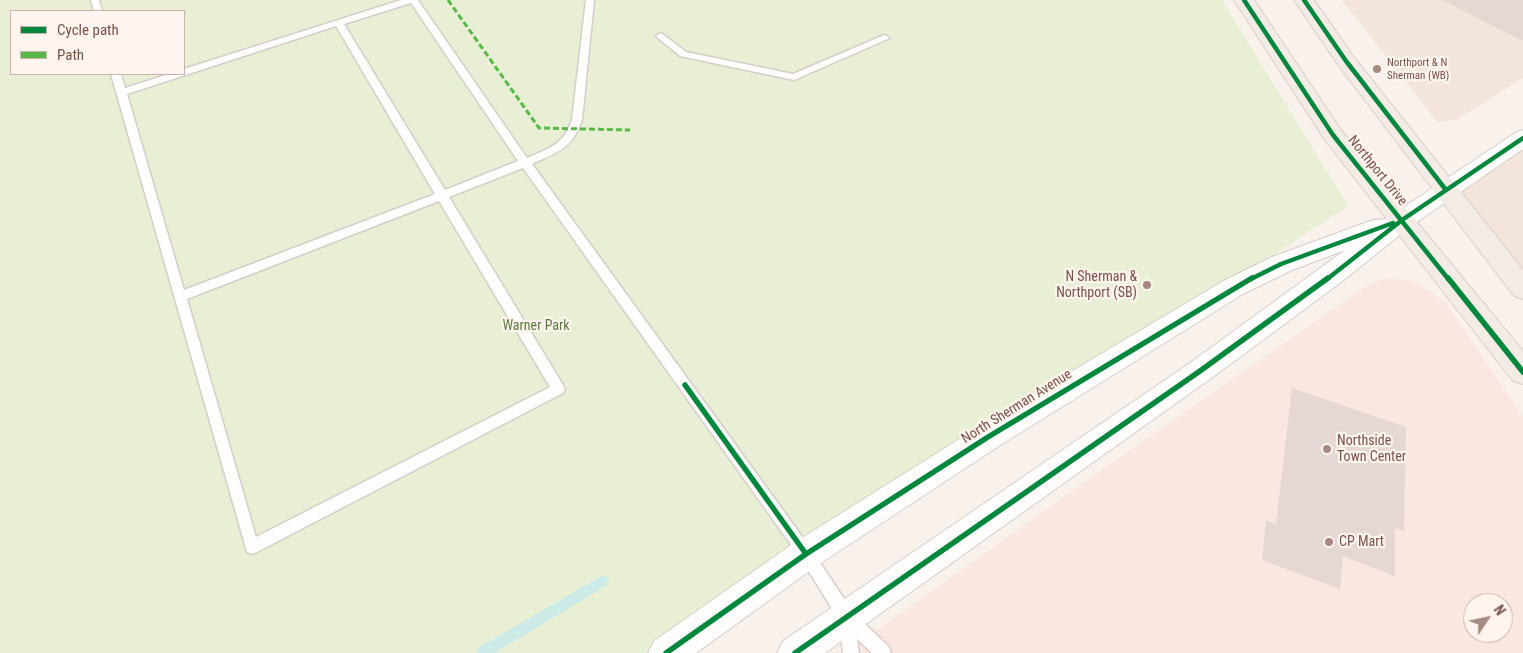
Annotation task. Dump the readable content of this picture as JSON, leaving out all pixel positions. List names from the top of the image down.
{
  "streets": {
    "main road": ["Northport Drive"],
    "street": ["North Sherman Avenue"]
  },
  "crossings": [
    ["Northport Drive", "North Sherman Avenue"]
  ],
  "parks": ["Warner Park"],
  "places": [
    "Northport & N Sherman (WB)",
    "N Sherman & Northport (SB)",
    "Northside Town Center",
    "CP Mart"
  ],
  "legend": ["Cycle path", "Path"],
  "north": "top right"
}
